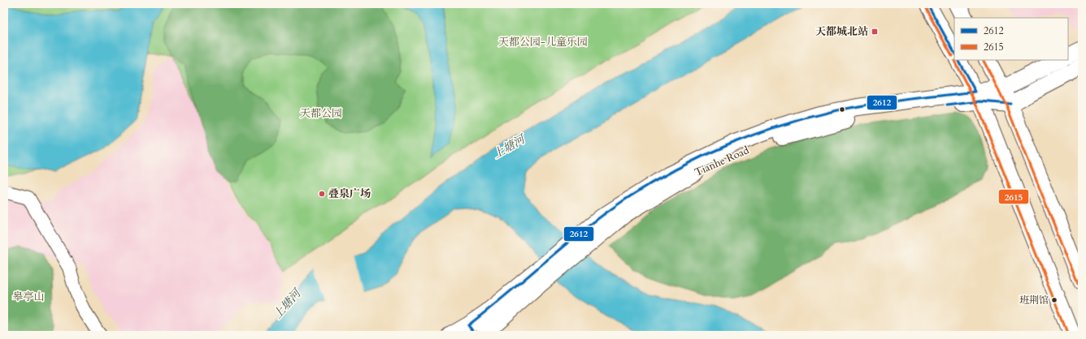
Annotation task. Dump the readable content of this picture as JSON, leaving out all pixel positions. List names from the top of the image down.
{
  "streets": {
    "main road": ["Tianhe Road"]
  },
  "water": ["上塘河"],
  "parks": ["天都公园-儿童乐园", "天都公园", "皋亭山"],
  "places": {
    "transit": ["天都城北站"],
    "other": ["叠泉广场", "班荆馆"]
  },
  "lines": ["transit line 2612", "transit line 2615"],
  "legend": ["2612", "2615"]
}
